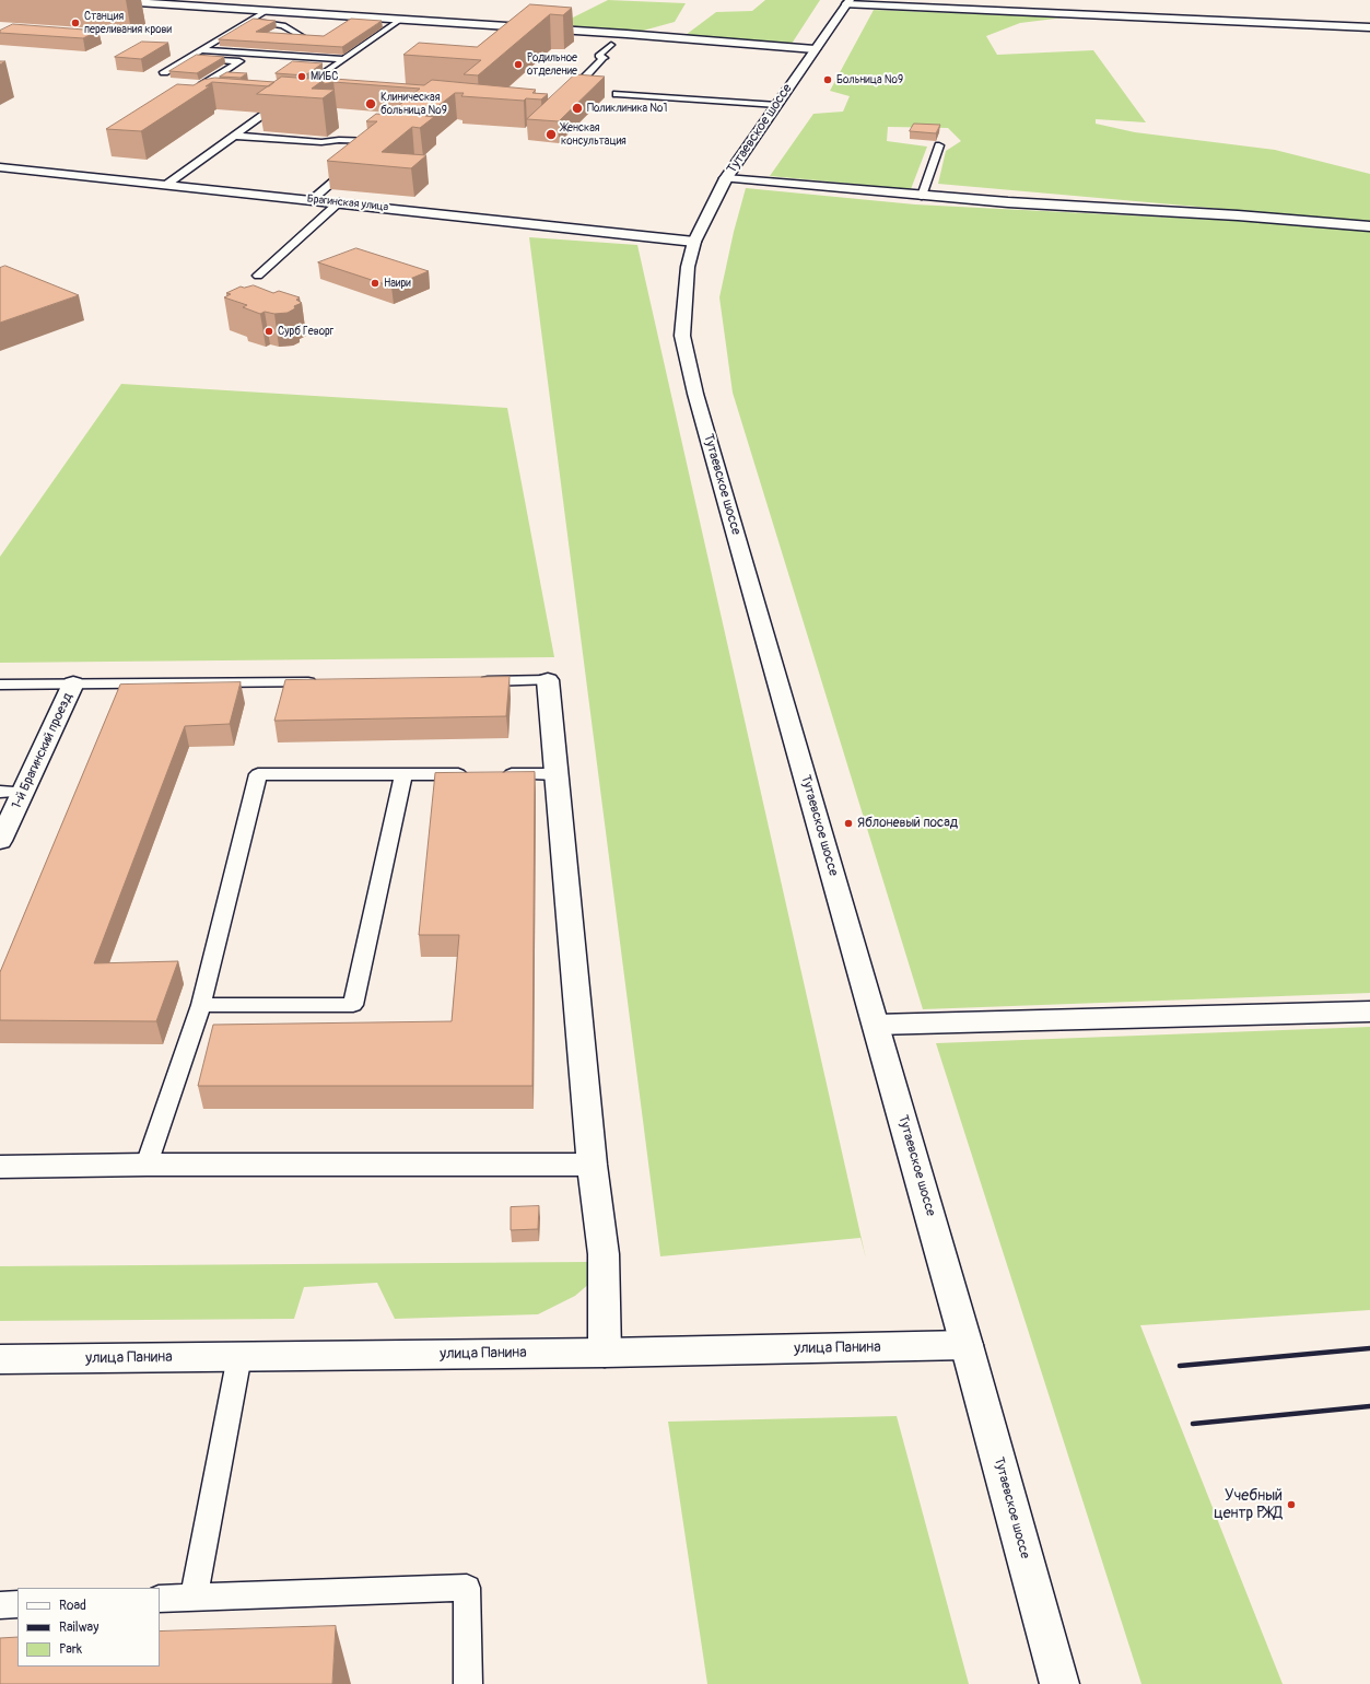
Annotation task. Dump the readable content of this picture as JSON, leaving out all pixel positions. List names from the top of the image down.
{
  "streets": {
    "street": [
      "Тутаевское шоссе",
      "Брагинская улица",
      "1-й Брагинский проезд",
      "улица Панина"
    ]
  },
  "crossings": [
    ["Тутаевское шоссе", "Брагинская улица"],
    ["Тутаевское шоссе", "улица Панина"]
  ],
  "places": [
    "Станция переливания крови",
    "Родильное отделение",
    "МИБС",
    "Больница №9",
    "Клиническая больница №9",
    "Поликлиника №1",
    "Женская консультация",
    "Наири",
    "Сурб Геворг",
    "Яблоневый посад",
    "Учебный центр РЖД"
  ],
  "legend": ["Road", "Railway", "Park"]
}
